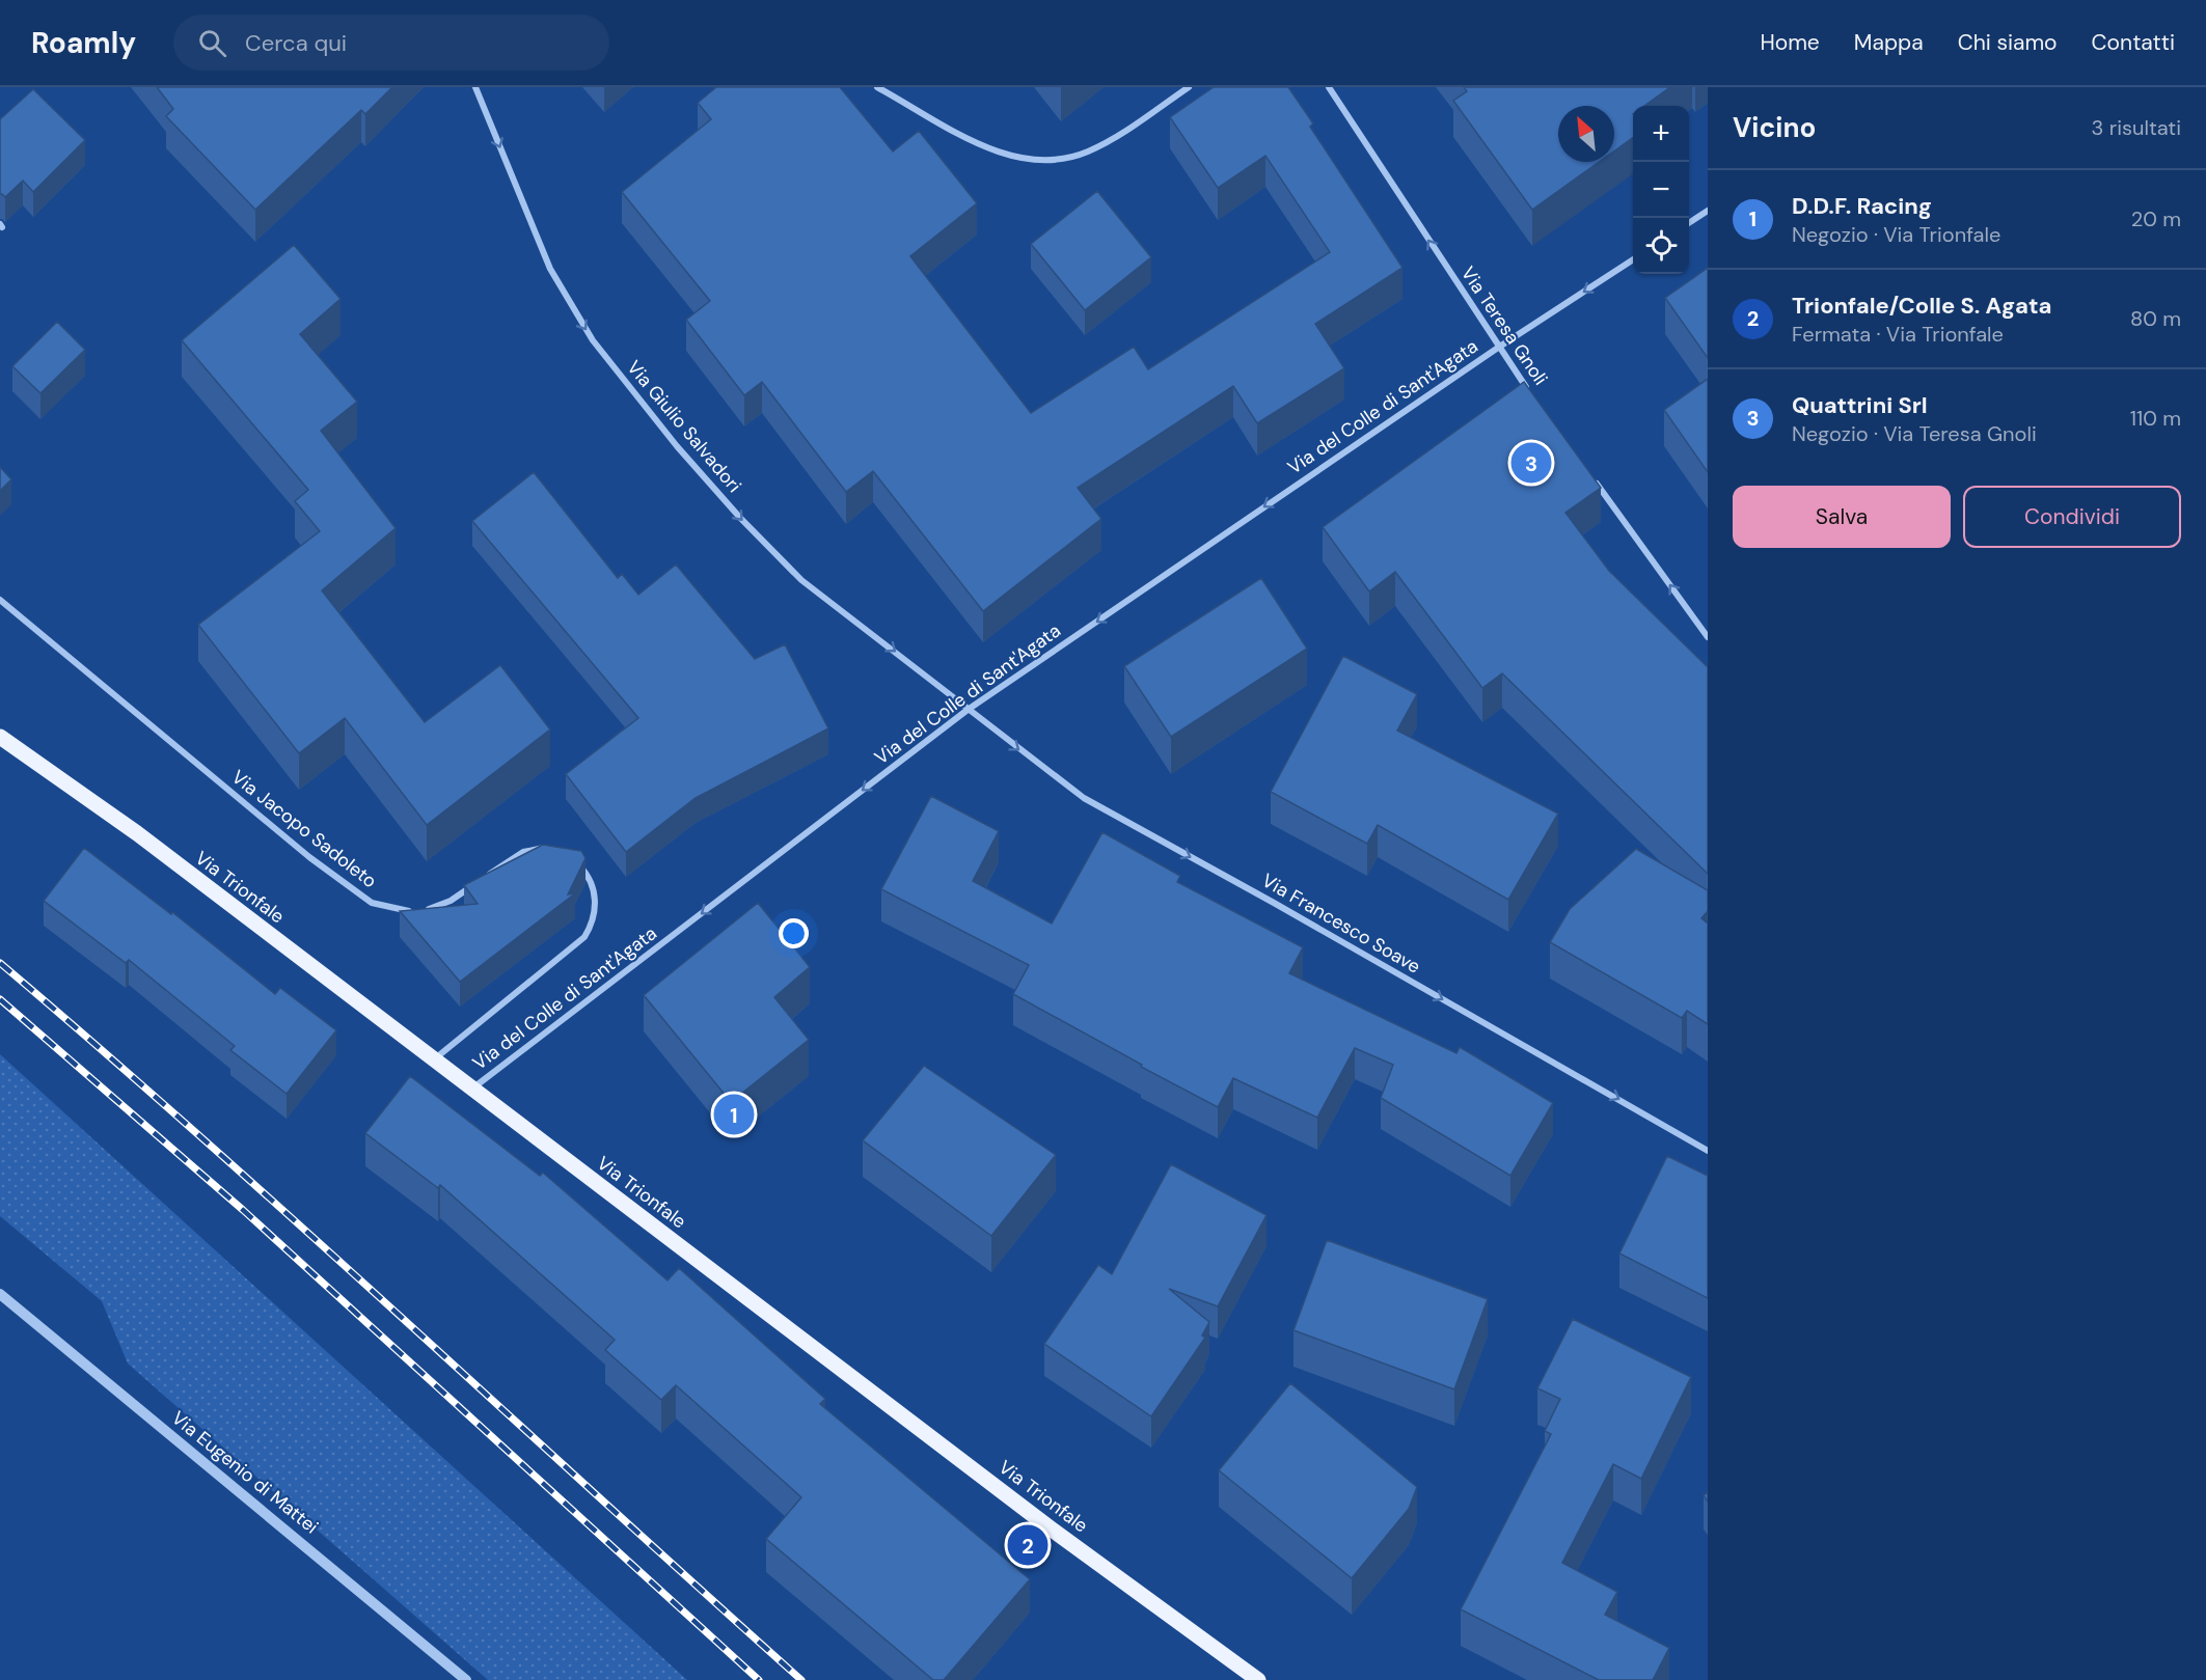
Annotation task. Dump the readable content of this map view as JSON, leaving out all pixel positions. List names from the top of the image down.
{
  "streets": {
    "main road": ["Via Trionfale"],
    "street": [
      "Via Teresa Gnoli",
      "Via del Colle di Sant'Agata",
      "Via Giulio Salvadori",
      "Via Jacopo Sadoleto",
      "Via Francesco Soave",
      "Via Eugenio di Mattei"
    ]
  },
  "crossings": [
    ["Via Teresa Gnoli", "Via del Colle di Sant'Agata"],
    ["Via del Colle di Sant'Agata", "Via Giulio Salvadori"],
    ["Via del Colle di Sant'Agata", "Via Trionfale"],
    ["Via del Colle di Sant'Agata", "Via Francesco Soave"],
    ["Via Giulio Salvadori", "Via Francesco Soave"]
  ],
  "one_way": [
    "Via Teresa Gnoli",
    "Via del Colle di Sant'Agata",
    "Via Giulio Salvadori",
    "Via Francesco Soave"
  ],
  "north": "top left",
  "page": {
    "header": "Roamly",
    "search": "Cerca qui",
    "nav": [
      "Home",
      "Mappa",
      "Chi siamo",
      "Contatti"
    ],
    "heading": ["Vicino", "3 risultati"],
    "map_buttons": ["+", "−"],
    "list": [
      {
        "mark": "1",
        "name": "D.D.F. Racing",
        "note": "Negozio · Via Trionfale",
        "value": "20 m"
      },
      {
        "mark": "2",
        "name": "Trionfale/Colle S. Agata",
        "note": "Fermata · Via Trionfale",
        "value": "80 m"
      },
      {
        "mark": "3",
        "name": "Quattrini Srl",
        "note": "Negozio · Via Teresa Gnoli",
        "value": "110 m"
      }
    ],
    "pins": ["3", "1", "2"],
    "buttons": ["Salva", "Condividi"]
  }
}
